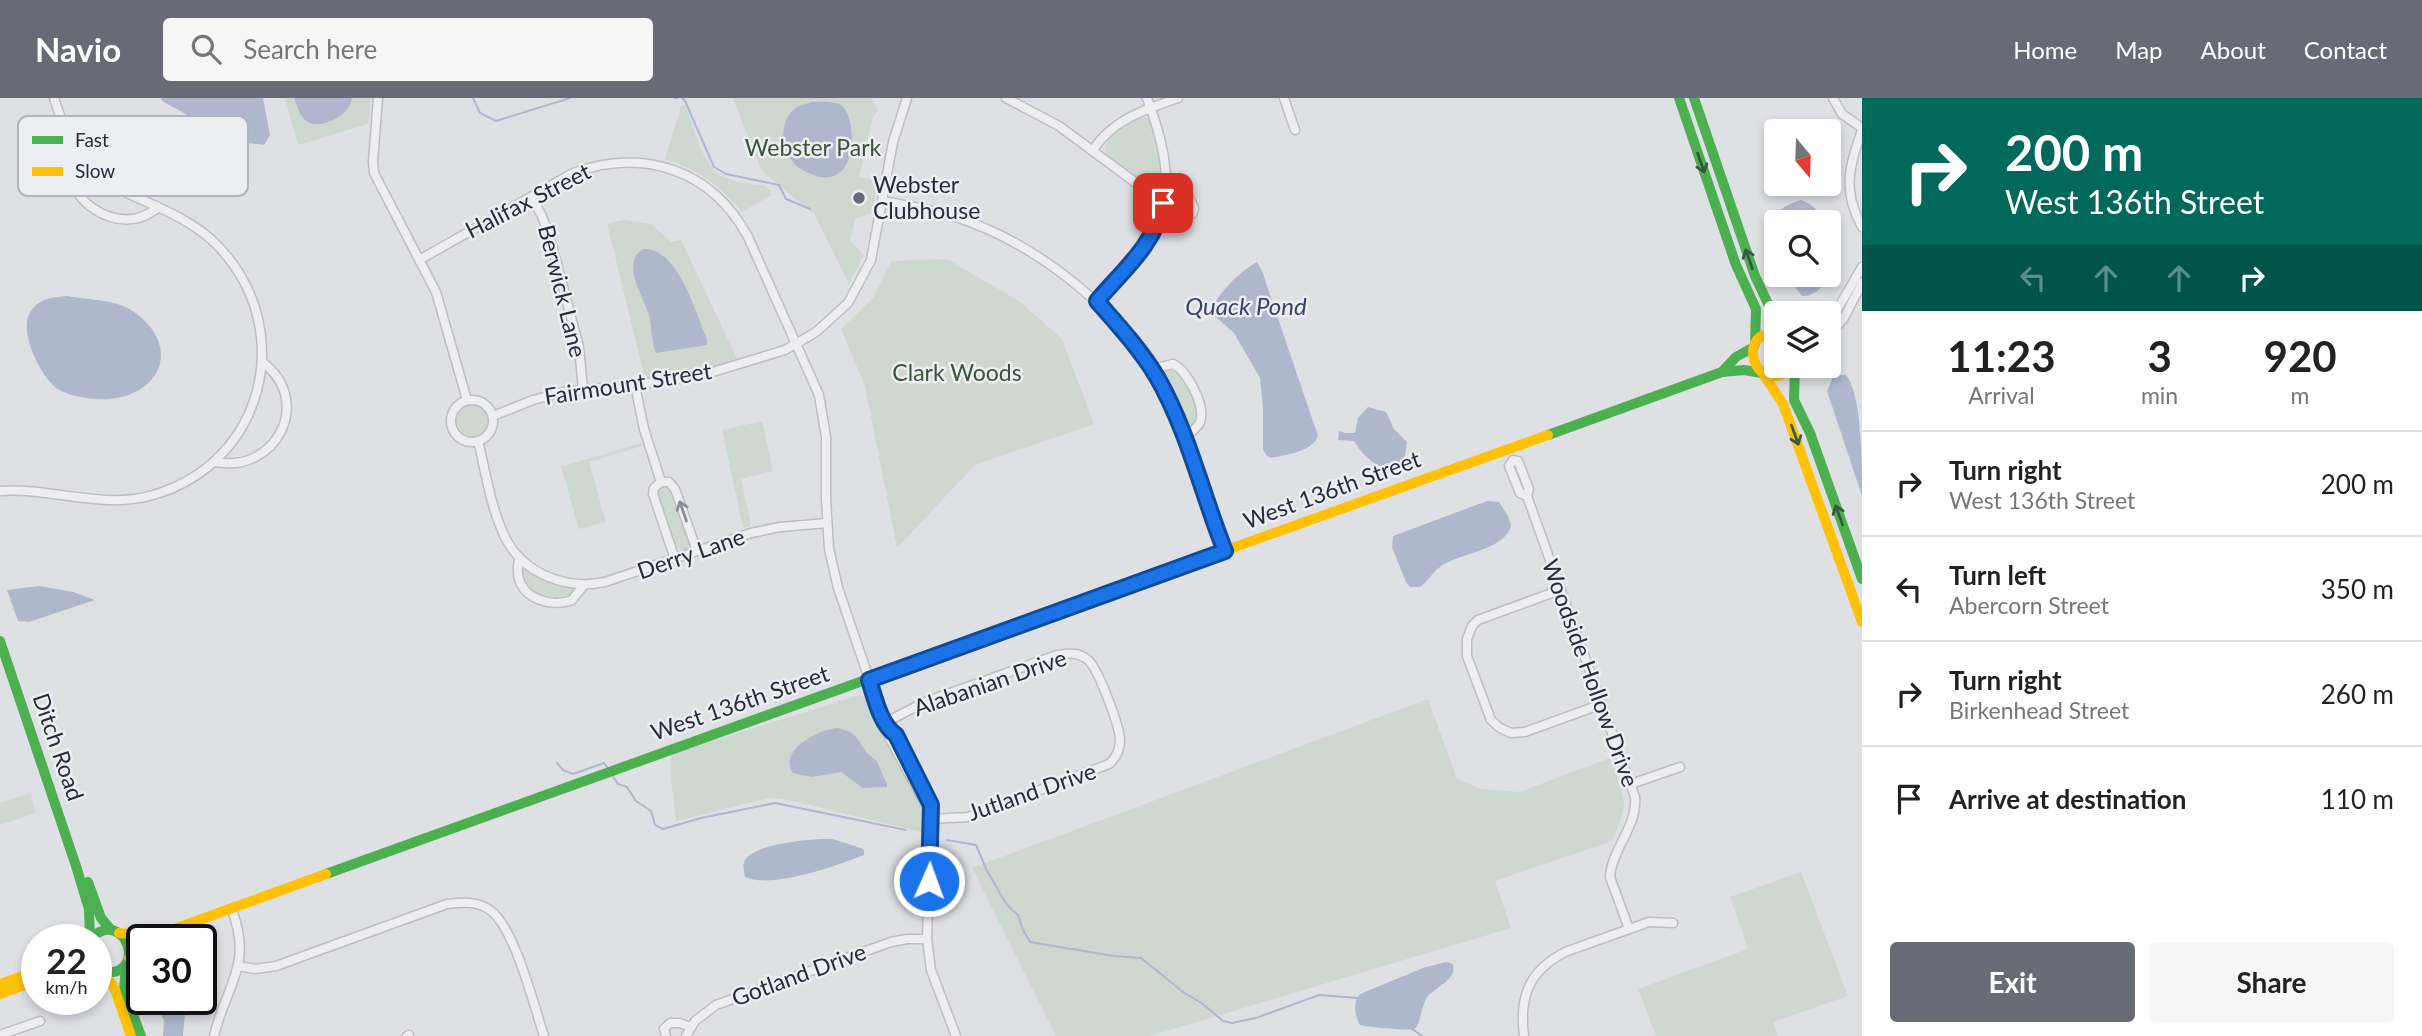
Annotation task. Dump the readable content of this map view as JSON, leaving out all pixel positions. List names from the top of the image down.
{
  "streets": {
    "street": [
      "Halifax Street",
      "Berwick Lane",
      "Fairmount Street",
      "West 136th Street",
      "Derry Lane",
      "Woodside Hollow Drive",
      "Alabanian Drive",
      "Ditch Road",
      "Jutland Drive",
      "Gotland Drive"
    ]
  },
  "crossings": [
    ["Halifax Street", "Berwick Lane"],
    ["Halifax Street", "Fairmount Street"],
    ["Halifax Street", "West 136th Street"],
    ["Halifax Street", "Derry Lane"],
    ["Halifax Street", "Alabanian Drive"],
    ["Halifax Street", "Jutland Drive"],
    ["Berwick Lane", "Fairmount Street"],
    ["West 136th Street", "Woodside Hollow Drive"],
    ["West 136th Street", "Ditch Road"],
    ["Alabanian Drive", "Jutland Drive"]
  ],
  "water": ["Quack Pond"],
  "parks": ["Webster Park", "Clark Woods"],
  "places": ["Webster Clubhouse"],
  "legend": ["Fast", "Slow"],
  "north": "bottom",
  "page": {
    "header": "Navio",
    "search": "Search here",
    "nav": [
      "Home",
      "Map",
      "About",
      "Contact"
    ],
    "turn": ["200 m", "West 136th Street"],
    "eta": [
      "11:23",
      "Arrival",
      "3",
      "min",
      "920",
      "m"
    ],
    "list": [
      {
        "name": "Turn right",
        "note": "West 136th Street",
        "value": "200 m"
      },
      {
        "name": "Turn left",
        "note": "Abercorn Street",
        "value": "350 m"
      },
      {
        "name": "Turn right",
        "note": "Birkenhead Street",
        "value": "260 m"
      },
      {
        "name": "Arrive at destination",
        "value": "110 m"
      }
    ],
    "speed": "22 km/h",
    "limit": "30",
    "buttons": ["Exit", "Share"]
  }
}
